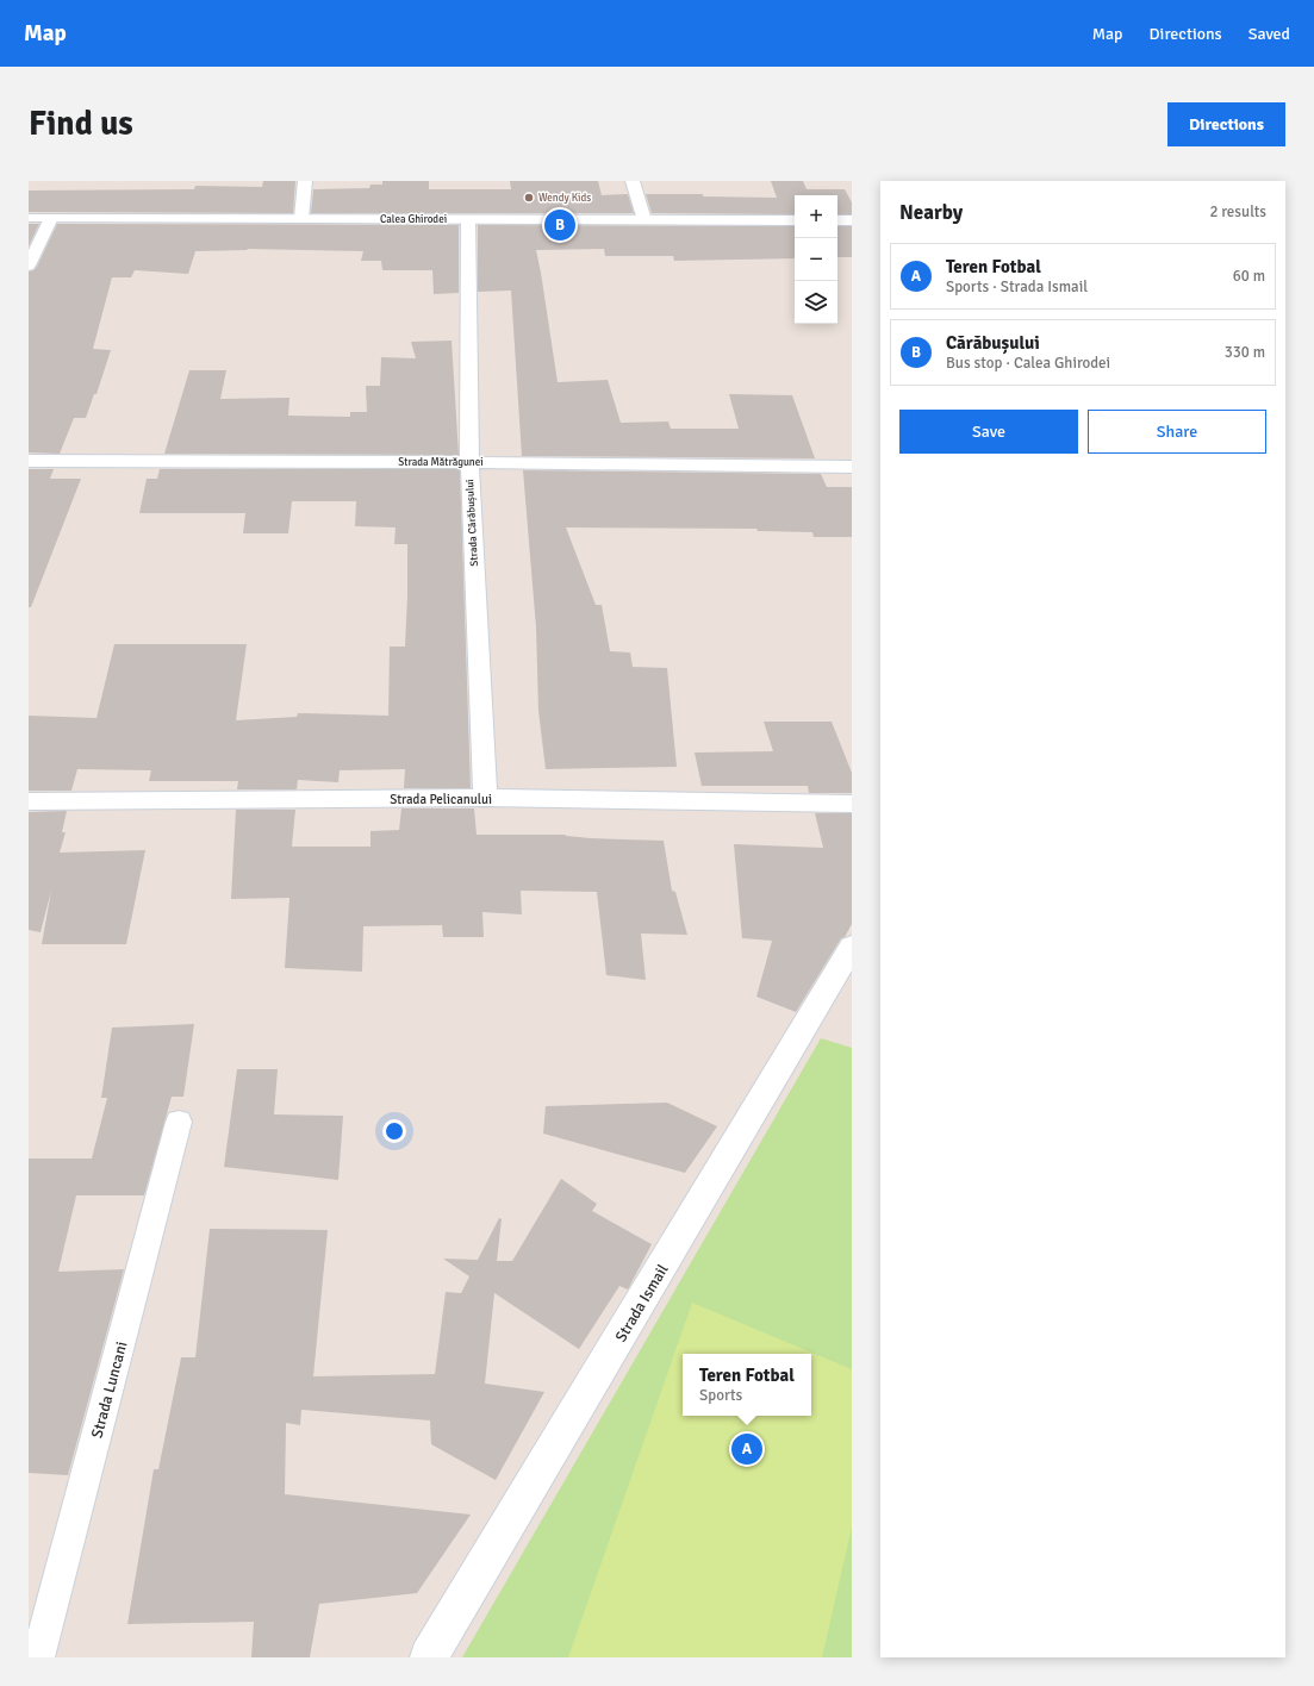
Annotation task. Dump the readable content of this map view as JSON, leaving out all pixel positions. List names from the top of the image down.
{
  "streets": {
    "street": [
      "Calea Ghirodei",
      "Strada Mătrăgunei",
      "Strada Cărăbușului",
      "Strada Pelicanului",
      "Strada Ismail"
    ],
    "lane": ["Strada Luncani"]
  },
  "crossings": [
    ["Calea Ghirodei", "Strada Cărăbușului"],
    ["Strada Mătrăgunei", "Strada Cărăbușului"],
    ["Strada Cărăbușului", "Strada Pelicanului"]
  ],
  "places": ["Wendy Kids"],
  "page": {
    "header": "Map",
    "nav": ["Map", "Directions", "Saved"],
    "buttons": [
      "Directions",
      ["Save", "Share"]
    ],
    "title": "Find us",
    "heading": ["Nearby", "2 results"],
    "map_buttons": ["+", "−"],
    "pins": ["B", "A"],
    "list": [
      {
        "mark": "A",
        "name": "Teren Fotbal",
        "note": "Sports · Strada Ismail",
        "value": "60 m"
      },
      {
        "mark": "B",
        "name": "Cărăbușului",
        "note": "Bus stop · Calea Ghirodei",
        "value": "330 m"
      }
    ],
    "popup": ["Teren Fotbal", "Sports"]
  }
}
